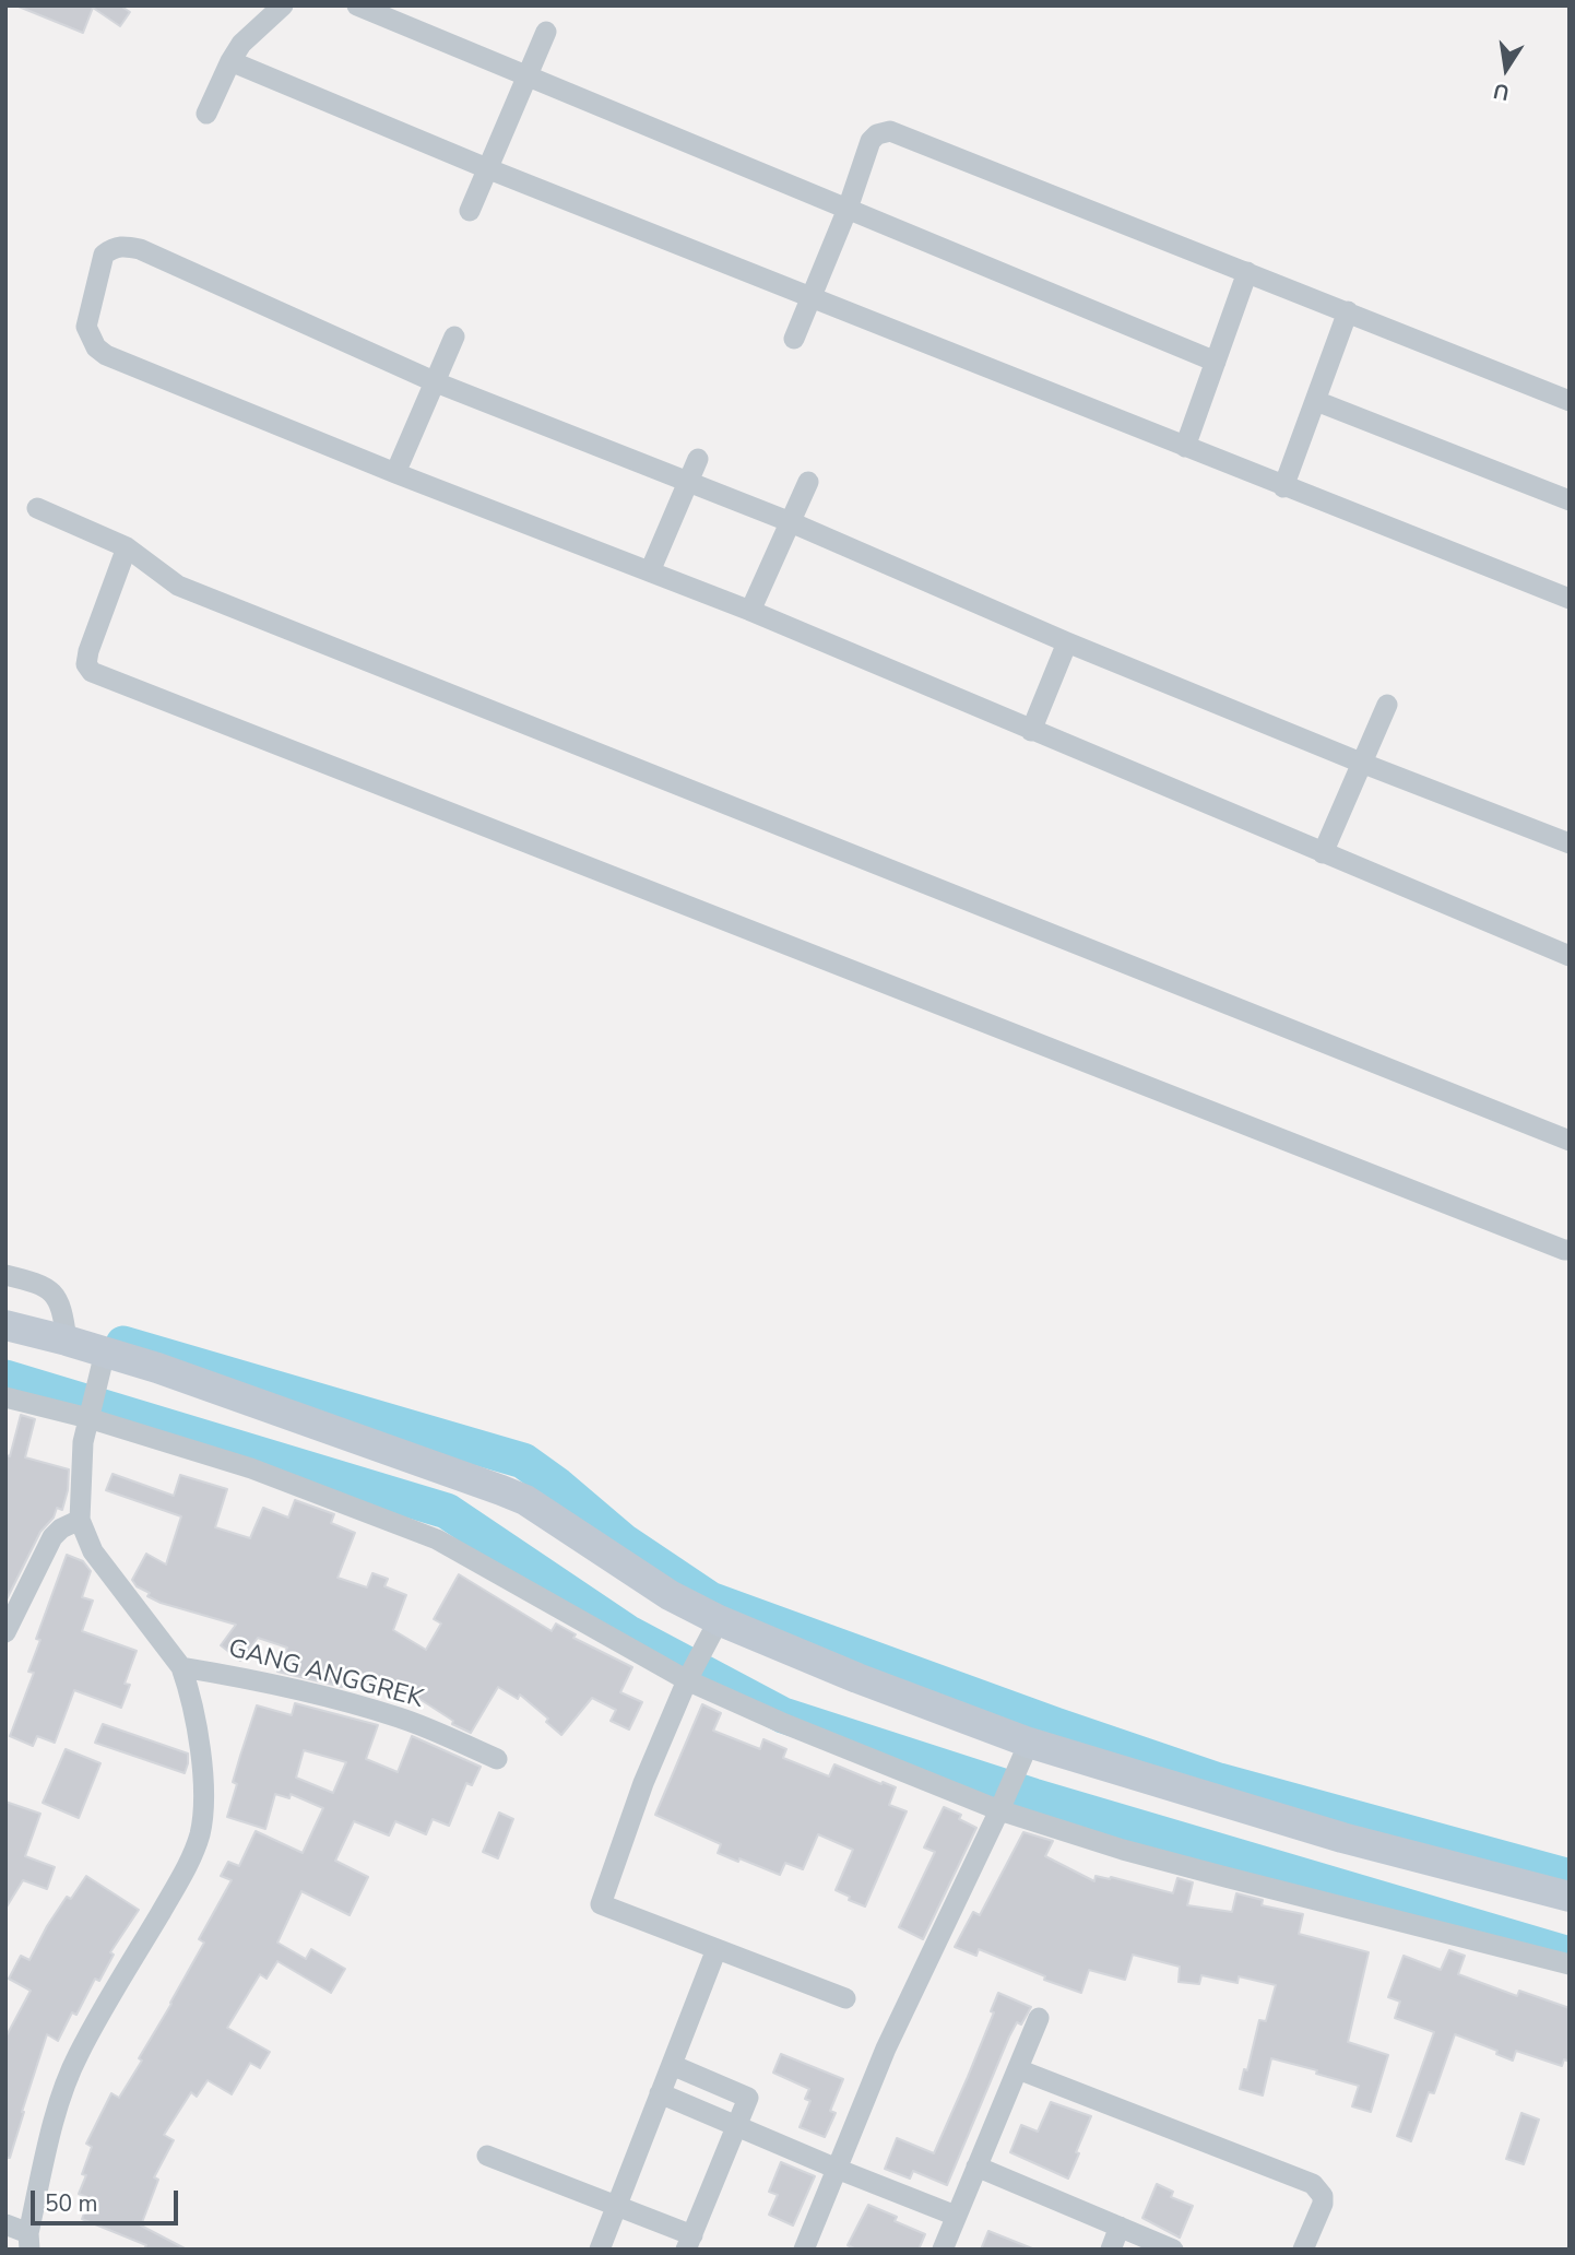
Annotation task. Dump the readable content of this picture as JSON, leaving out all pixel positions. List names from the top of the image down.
{
  "streets": {
    "street": ["GANG ANGGREK"]
  },
  "scale_bar": "50 m",
  "north": "bottom"
}
